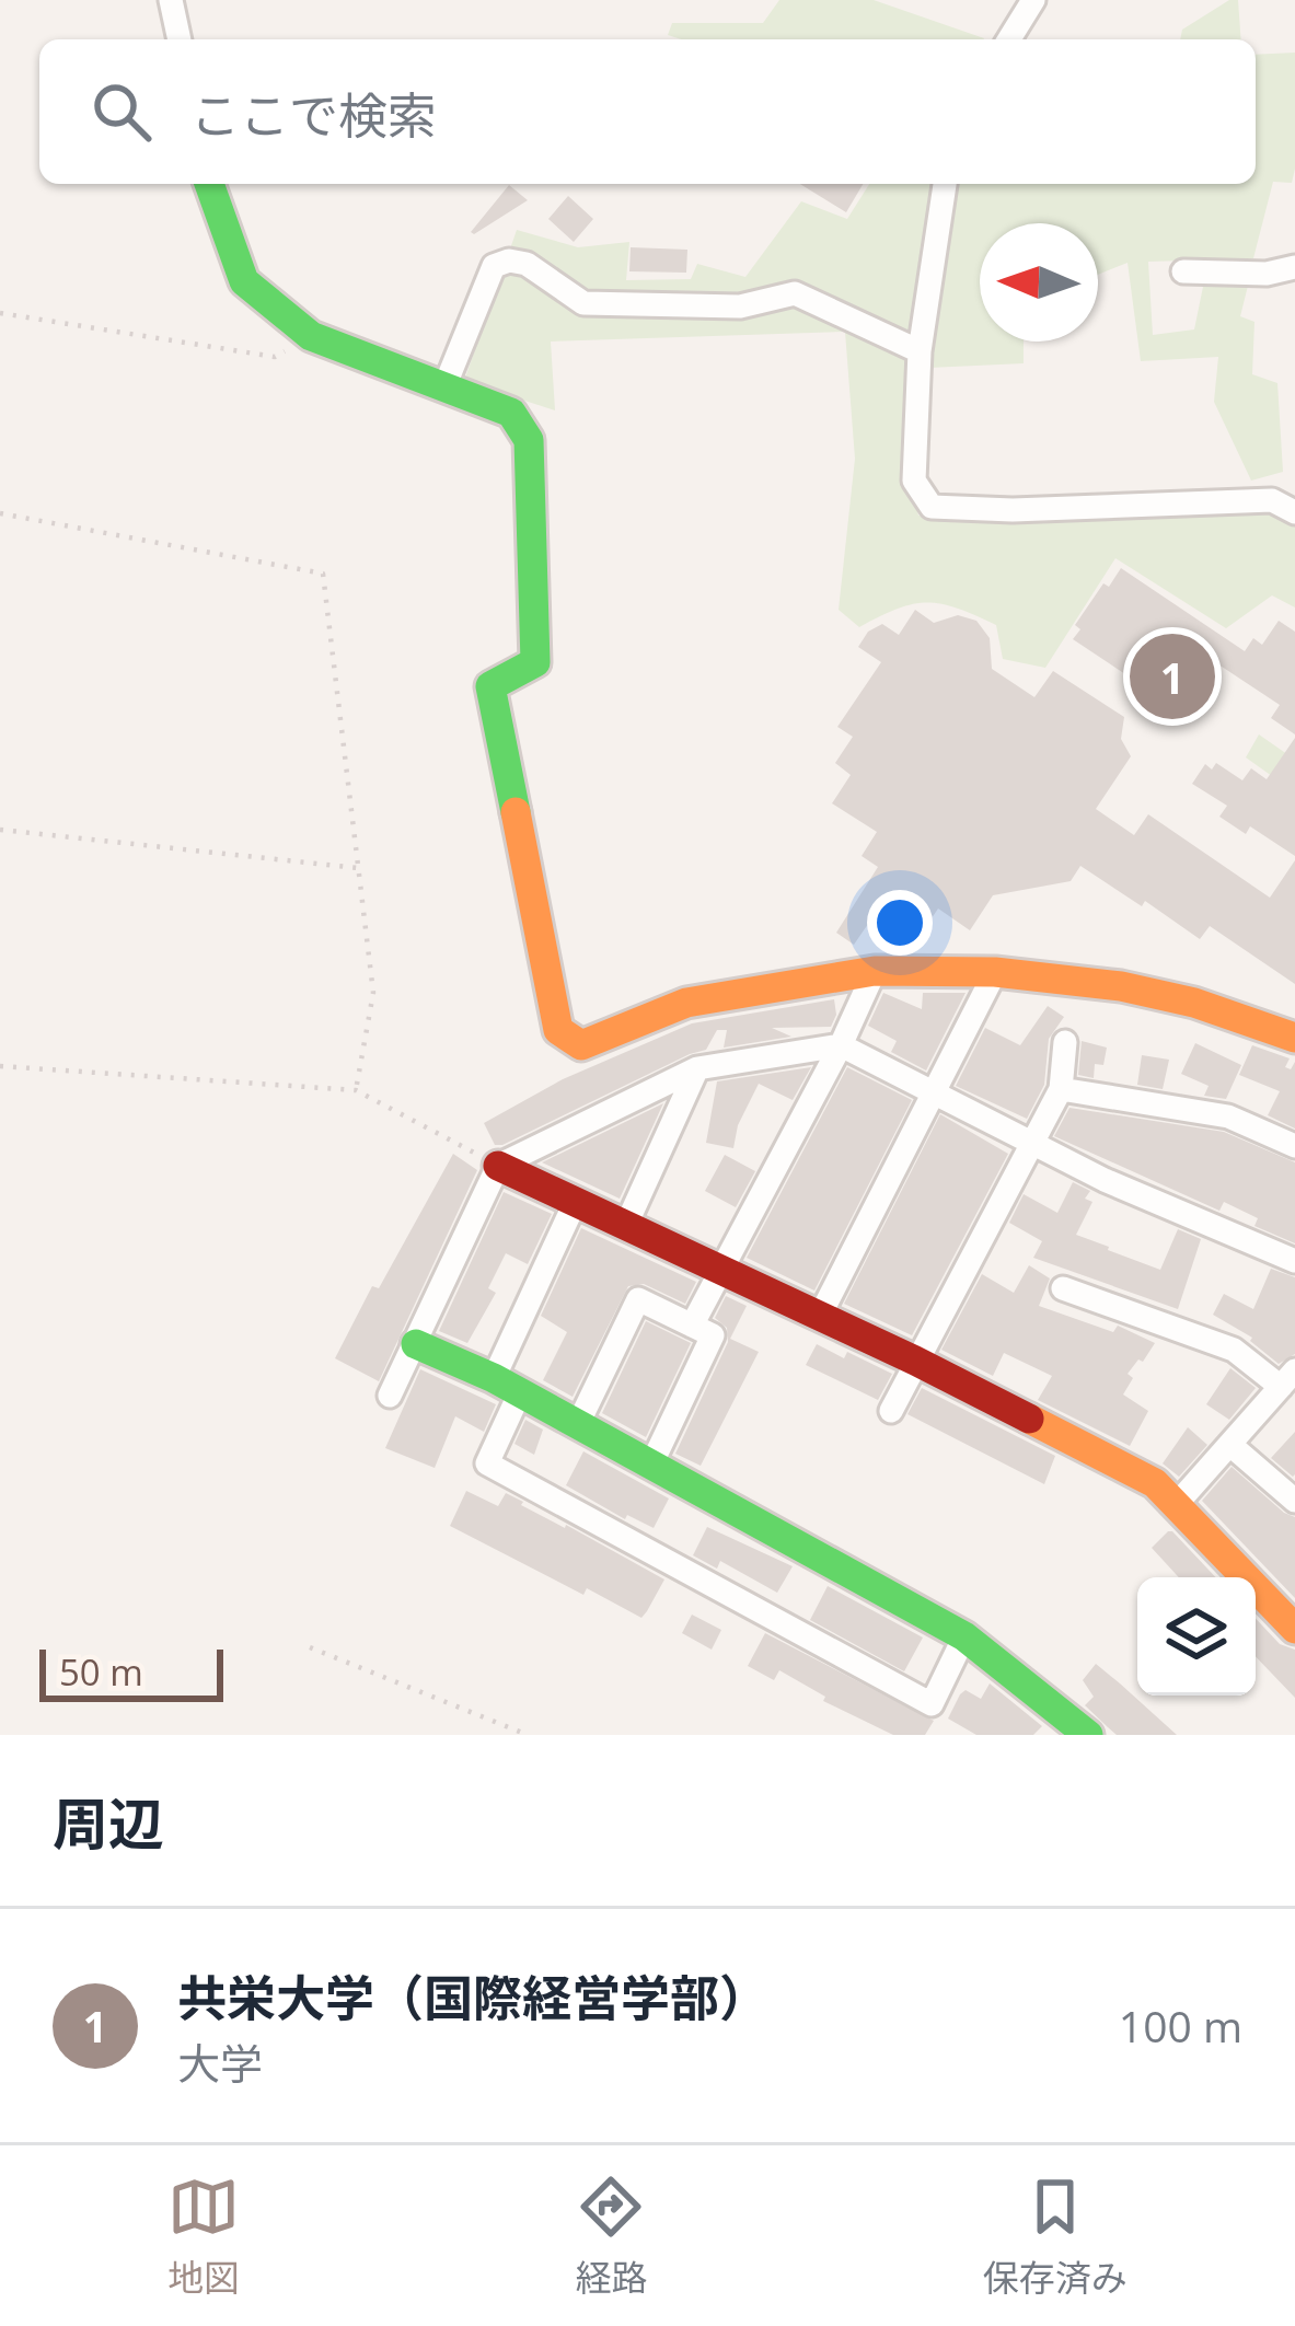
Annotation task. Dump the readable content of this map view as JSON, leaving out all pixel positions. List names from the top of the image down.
{
  "scale_bar": "50 m",
  "north": "left",
  "page": {
    "search": "ここで検索",
    "pins": "1",
    "scale": "50 m",
    "heading": "周辺",
    "list": [
      {
        "mark": "1",
        "name": "共栄大学（国際経営学部）",
        "note": "大学",
        "value": "100 m"
      }
    ],
    "nav": ["地図", "経路", "保存済み"]
  }
}
